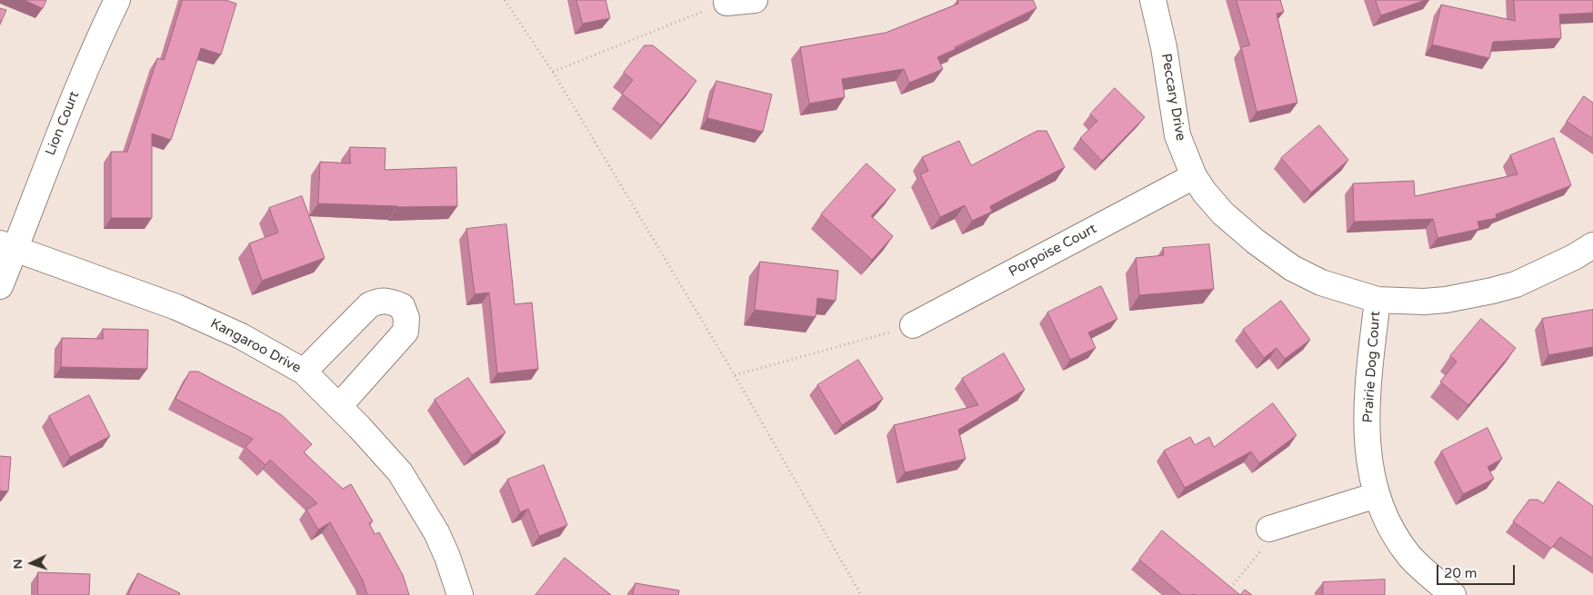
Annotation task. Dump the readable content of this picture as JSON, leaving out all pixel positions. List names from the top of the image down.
{
  "streets": {
    "street": [
      "Peccary Drive",
      "Lion Court",
      "Porpoise Court",
      "Kangaroo Drive",
      "Prairie Dog Court"
    ]
  },
  "crossings": [
    ["Peccary Drive", "Porpoise Court"],
    ["Peccary Drive", "Prairie Dog Court"],
    ["Lion Court", "Kangaroo Drive"]
  ],
  "scale_bar": "20 m",
  "north": "left"
}
